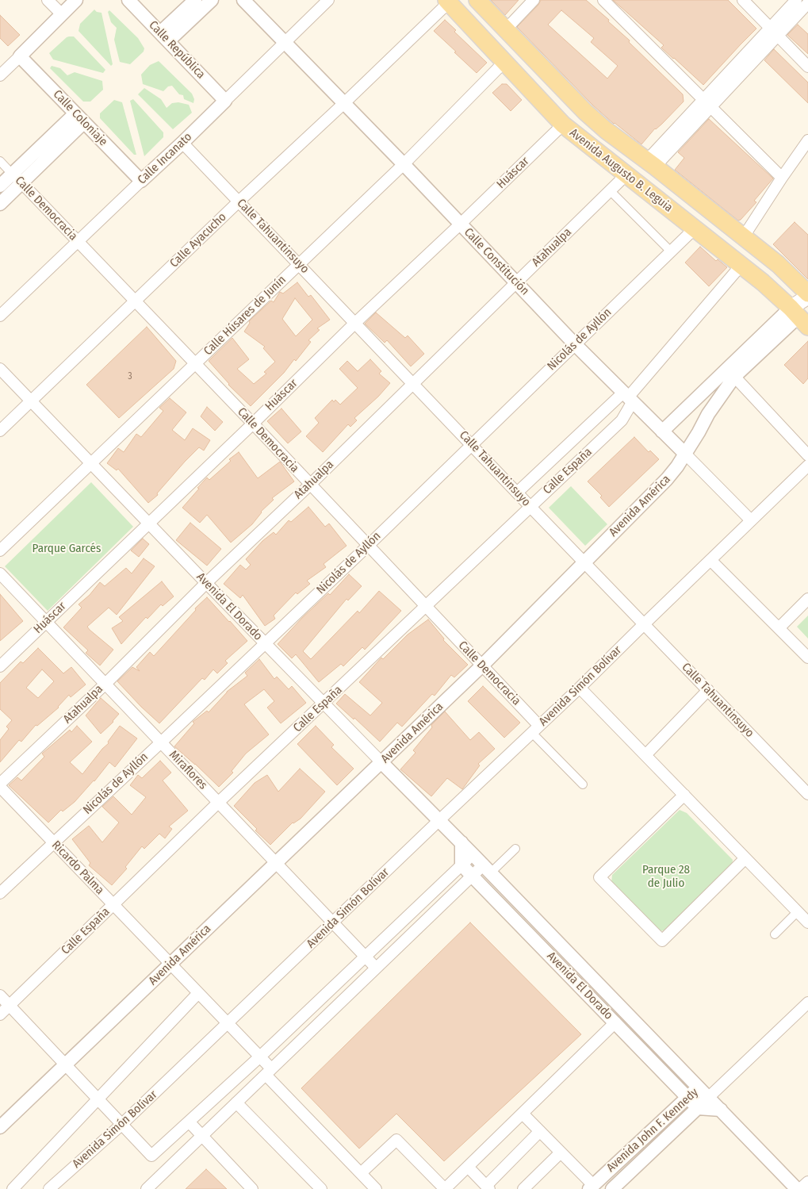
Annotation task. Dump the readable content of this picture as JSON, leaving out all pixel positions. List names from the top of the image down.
{
  "streets": {
    "main road": ["Avenida Augusto B. Leguia"],
    "street": [
      "Calle República",
      "Calle Coloniaje",
      "Calle Incanato",
      "Huáscar",
      "Calle Democracia",
      "Calle Tahuantinsuyo",
      "Calle Ayacucho",
      "Atahualpa",
      "Calle Constitución",
      "Calle Húsares de Junín",
      "Nicolás de Ayllón",
      "Calle España",
      "Avenida América",
      "Avenida El Dorado",
      "Avenida Simón Bolívar",
      "Miraflores",
      "Ricardo Palma",
      "Avenida John F. Kennedy"
    ]
  },
  "crossings": [
    ["Calle República", "Calle Incanato"],
    ["Calle Coloniaje", "Calle Incanato"],
    ["Calle Incanato", "Calle Democracia"],
    ["Calle Incanato", "Calle Tahuantinsuyo"],
    ["Calle Incanato", "Calle Constitución"],
    ["Avenida Augusto B. Leguia", "Huáscar"],
    ["Avenida Augusto B. Leguia", "Calle Ayacucho"],
    ["Avenida Augusto B. Leguia", "Atahualpa"],
    ["Avenida Augusto B. Leguia", "Calle Húsares de Junín"],
    ["Avenida Augusto B. Leguia", "Nicolás de Ayllón"],
    ["Avenida Augusto B. Leguia", "Calle España"],
    ["Avenida Augusto B. Leguia", "Avenida América"],
    ["Huáscar", "Calle Democracia"],
    ["Huáscar", "Calle Tahuantinsuyo"],
    ["Huáscar", "Calle Constitución"],
    ["Huáscar", "Avenida El Dorado"],
    ["Huáscar", "Miraflores"],
    ["Calle Democracia", "Calle Ayacucho"],
    ["Calle Democracia", "Atahualpa"],
    ["Calle Democracia", "Calle Húsares de Junín"],
    ["Calle Democracia", "Nicolás de Ayllón"],
    ["Calle Democracia", "Calle España"],
    ["Calle Democracia", "Avenida América"],
    ["Calle Democracia", "Avenida Simón Bolívar"],
    ["Calle Tahuantinsuyo", "Calle Ayacucho"],
    ["Calle Tahuantinsuyo", "Atahualpa"],
    ["Calle Tahuantinsuyo", "Calle Húsares de Junín"],
    ["Calle Tahuantinsuyo", "Nicolás de Ayllón"],
    ["Calle Tahuantinsuyo", "Calle España"],
    ["Calle Tahuantinsuyo", "Avenida América"],
    ["Calle Tahuantinsuyo", "Avenida Simón Bolívar"],
    ["Calle Ayacucho", "Calle Constitución"],
    ["Calle Ayacucho", "Avenida El Dorado"],
    ["Atahualpa", "Calle Constitución"],
    ["Atahualpa", "Avenida El Dorado"],
    ["Atahualpa", "Miraflores"],
    ["Calle Constitución", "Calle Húsares de Junín"],
    ["Calle Constitución", "Nicolás de Ayllón"],
    ["Calle Constitución", "Calle España"],
    ["Calle Constitución", "Avenida América"],
    ["Calle Constitución", "Avenida Simón Bolívar"],
    ["Calle Húsares de Junín", "Avenida El Dorado"],
    ["Nicolás de Ayllón", "Avenida El Dorado"],
    ["Nicolás de Ayllón", "Miraflores"],
    ["Nicolás de Ayllón", "Ricardo Palma"],
    ["Calle España", "Avenida El Dorado"],
    ["Calle España", "Miraflores"],
    ["Calle España", "Ricardo Palma"],
    ["Avenida América", "Avenida El Dorado"],
    ["Avenida América", "Miraflores"],
    ["Avenida América", "Ricardo Palma"],
    ["Avenida El Dorado", "Avenida Simón Bolívar"],
    ["Avenida El Dorado", "Avenida John F. Kennedy"],
    ["Avenida Simón Bolívar", "Miraflores"],
    ["Avenida Simón Bolívar", "Ricardo Palma"]
  ],
  "parks": ["Parque Garcés", "Parque 28 de Julio"],
  "house_numbers": ["3"]
}
